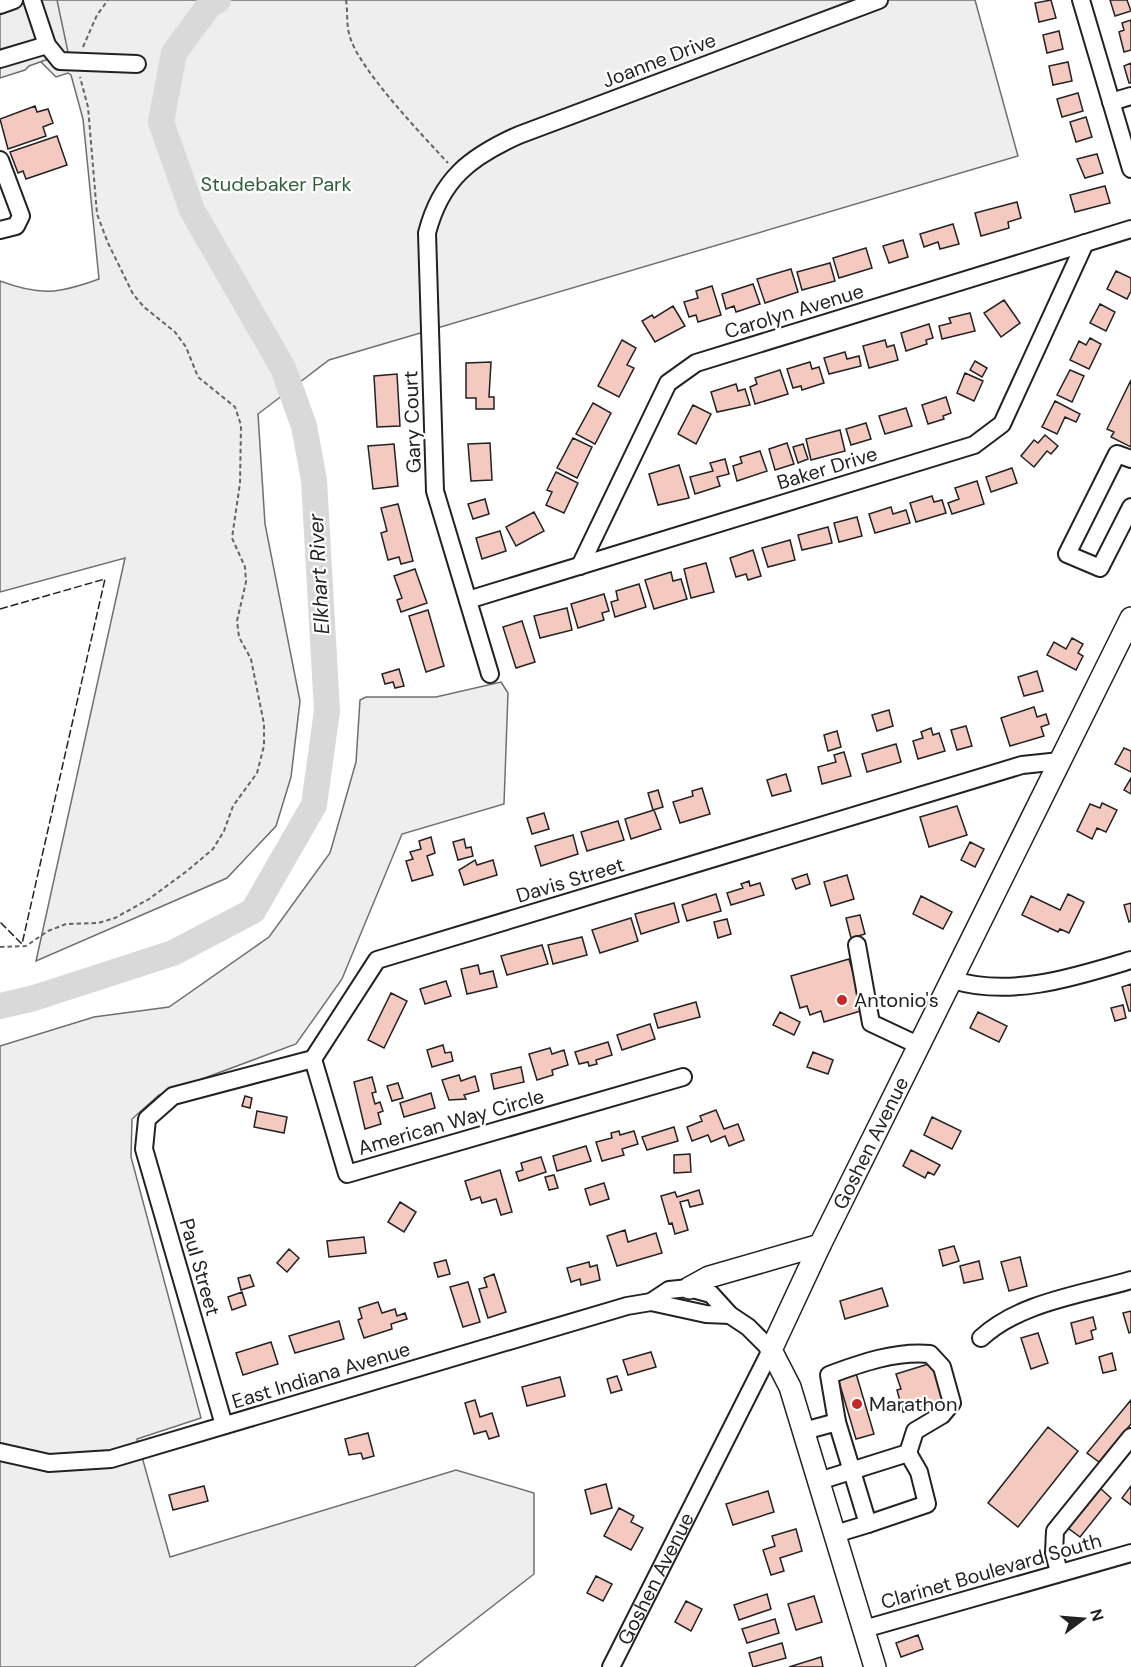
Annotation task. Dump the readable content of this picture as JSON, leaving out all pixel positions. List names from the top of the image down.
{
  "streets": {
    "main road": ["Goshen Avenue"],
    "street": [
      "Joanne Drive",
      "Carolyn Avenue",
      "Gary Court",
      "Baker Drive",
      "Davis Street",
      "American Way Circle",
      "Paul Street",
      "East Indiana Avenue",
      "Clarinet Boulevard South"
    ]
  },
  "crossings": [
    ["Joanne Drive", "Gary Court"],
    ["Carolyn Avenue", "Baker Drive"],
    ["Gary Court", "Baker Drive"],
    ["Davis Street", "American Way Circle"],
    ["Davis Street", "Goshen Avenue"],
    ["Davis Street", "Paul Street"],
    ["American Way Circle", "Paul Street"],
    ["Paul Street", "East Indiana Avenue"]
  ],
  "water": ["Elkhart River"],
  "parks": ["Studebaker Park"],
  "places": ["Antonio's", "Marathon"],
  "north": "right"
}
